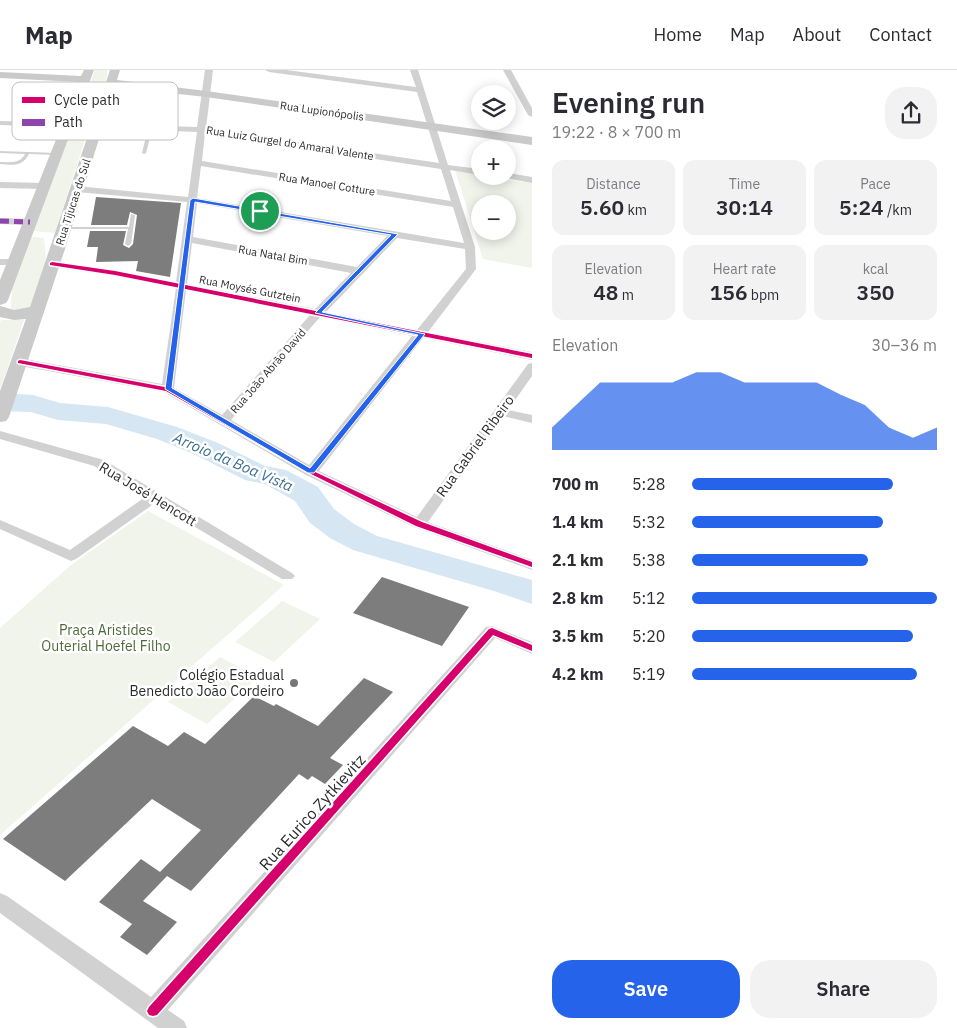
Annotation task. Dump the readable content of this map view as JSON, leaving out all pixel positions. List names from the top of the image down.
{
  "streets": {
    "main road": ["Rua Lupionópolis", "Rua Tijucas do Sul"],
    "street": [
      "Rua Luiz Gurgel do Amaral Valente",
      "Rua Manoel Cotture",
      "Rua Natal Bim",
      "Rua Moysés Gutztein",
      "Rua João Abrão David",
      "Rua Gabriel Ribeiro",
      "Rua José Hencott",
      "Rua Eurico Zytkievitz"
    ]
  },
  "crossings": [
    ["Rua Tijucas do Sul", "Rua Moysés Gutztein"],
    ["Rua Natal Bim", "Rua João Abrão David"],
    ["Rua Moysés Gutztein", "Rua João Abrão David"]
  ],
  "water": ["Arroio da Boa Vista"],
  "parks": ["Praça Aristides Outerial Hoefel Filho"],
  "places": ["Colégio Estadual Benedicto João Cordeiro"],
  "legend": ["Cycle path", "Path"],
  "page": {
    "header": "Map",
    "nav": [
      "Home",
      "Map",
      "About",
      "Contact"
    ],
    "heading": ["Evening run", "19:22 · 8 × 700 m"],
    "map_buttons": ["+", "−"],
    "stats": [
      ["Distance", "5.60 km"],
      ["Time", "30:14"],
      ["Pace", "5:24 /km"],
      ["Elevation", "48 m"],
      ["Heart rate", "156 bpm"],
      ["kcal", "350"]
    ],
    "chart": ["Elevation", "30–36 m"],
    "list": [
      {
        "name": "700 m",
        "note": "5:28"
      },
      {
        "name": "1.4 km",
        "note": "5:32"
      },
      {
        "name": "2.1 km",
        "note": "5:38"
      },
      {
        "name": "2.8 km",
        "note": "5:12"
      },
      {
        "name": "3.5 km",
        "note": "5:20"
      },
      {
        "name": "4.2 km",
        "note": "5:19"
      }
    ],
    "buttons": ["Save", "Share"]
  }
}
